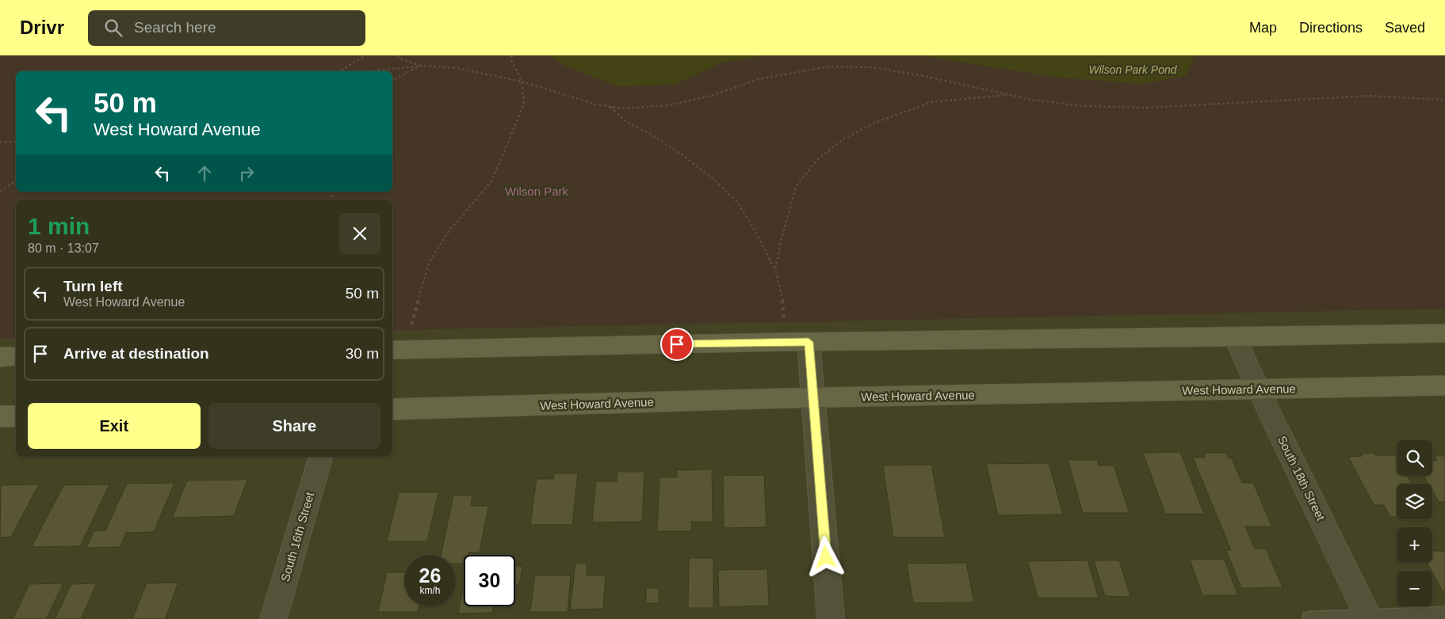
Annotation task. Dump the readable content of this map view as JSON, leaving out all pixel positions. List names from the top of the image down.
{
  "streets": {
    "main road": ["West Howard Avenue"],
    "street": ["South 18th Street", "South 16th Street"]
  },
  "crossings": [
    ["West Howard Avenue", "South 18th Street"]
  ],
  "water": ["Wilson Park Pond"],
  "parks": ["Wilson Park"],
  "page": {
    "header": "Drivr",
    "search": "Search here",
    "nav": ["Map", "Directions", "Saved"],
    "turn": ["50 m", "West Howard Avenue"],
    "heading": ["1 min", "80 m · 13:07"],
    "list": [
      {
        "name": "Turn left",
        "note": "West Howard Avenue",
        "value": "50 m"
      },
      {
        "name": "Arrive at destination",
        "value": "30 m"
      }
    ],
    "buttons": ["Exit", "Share"],
    "map_buttons": ["+", "−"],
    "speed": "26 km/h",
    "limit": "30"
  }
}
